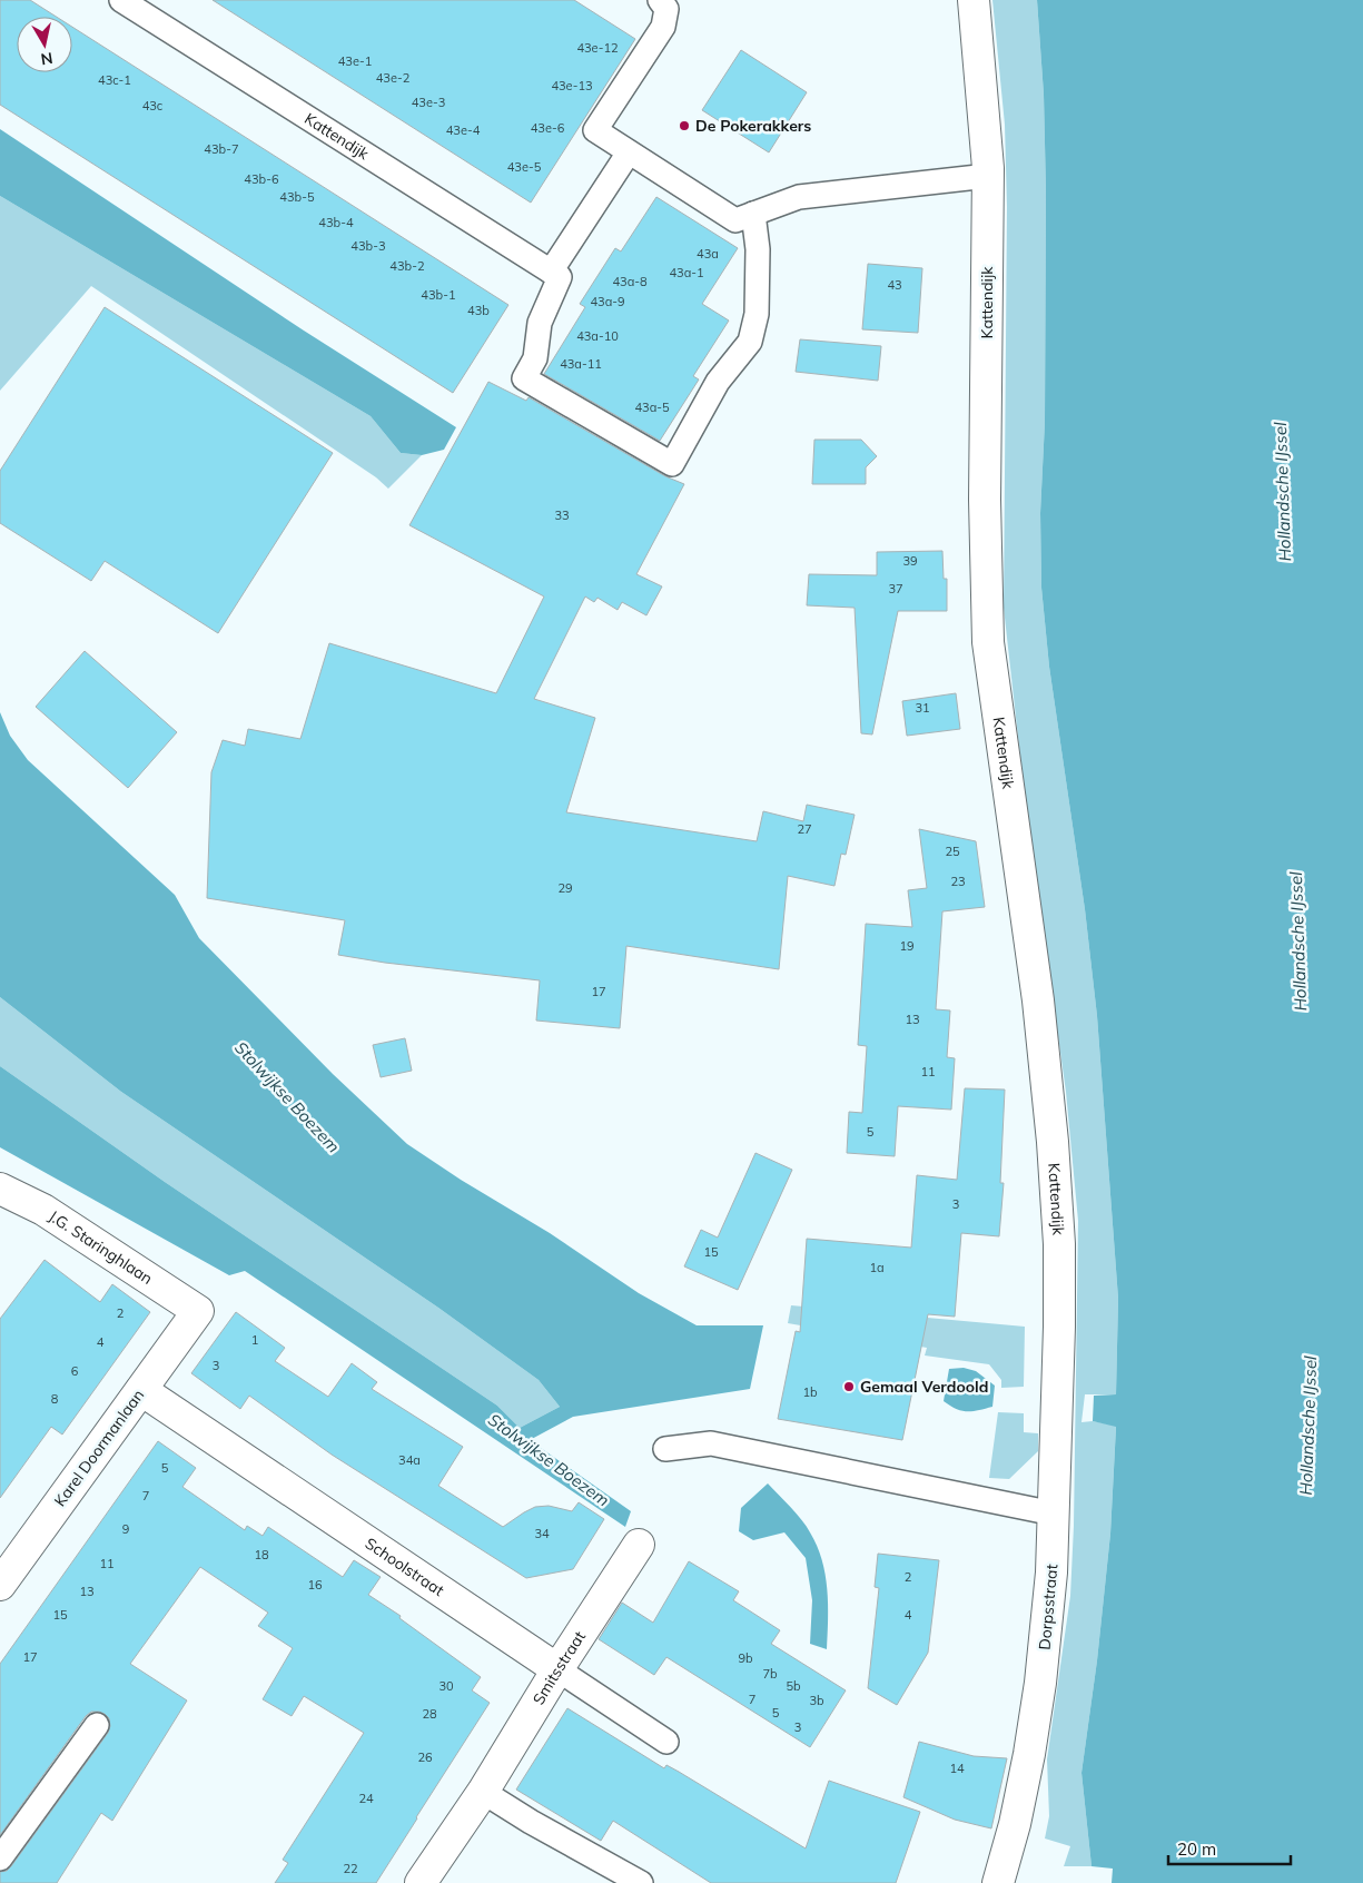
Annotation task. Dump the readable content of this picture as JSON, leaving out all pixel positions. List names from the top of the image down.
{
  "streets": {
    "street": [
      "Kattendijk",
      "J.G. Staringhlaan",
      "Karel Doormanlaan",
      "Schoolstraat",
      "Dorpsstraat",
      "Smitsstraat"
    ]
  },
  "crossings": [
    ["Kattendijk", "Dorpsstraat"],
    ["J.G. Staringhlaan", "Karel Doormanlaan"],
    ["Karel Doormanlaan", "Schoolstraat"],
    ["Schoolstraat", "Smitsstraat"]
  ],
  "water": ["Hollandsche IJssel", "Stolwijkse Boezem"],
  "places": ["De Pokerakkers", "Gemaal Verdoold"],
  "house_numbers": [
    "43e-12",
    "43e-1",
    "43e-2",
    "43c-1",
    "43e-13",
    "43e-3",
    "43c",
    "43e-6",
    "43e-4",
    "43b-7",
    "43e-5",
    "43b-6",
    "43b-5",
    "43b-4",
    "43b-3",
    "43a",
    "43b-2",
    "43a-1",
    "43a-8",
    "43",
    "43b-1",
    "43a-9",
    "43b",
    "43a-10",
    "43a-11",
    "43a-5",
    "33",
    "39",
    "37",
    "31",
    "27",
    "25",
    "23",
    "29",
    "19",
    "17",
    "13",
    "11",
    "5",
    "3",
    "15",
    "1a",
    "2",
    "1",
    "4",
    "3",
    "6",
    "1b",
    "8",
    "34a",
    "5",
    "7",
    "9",
    "34",
    "18",
    "11",
    "2",
    "16",
    "13",
    "15",
    "4",
    "17",
    "9b",
    "7b",
    "30",
    "5b",
    "7",
    "3b",
    "5",
    "28",
    "3",
    "26",
    "14",
    "24",
    "22"
  ],
  "scale_bar": "20 m",
  "north": "bottom"
}
